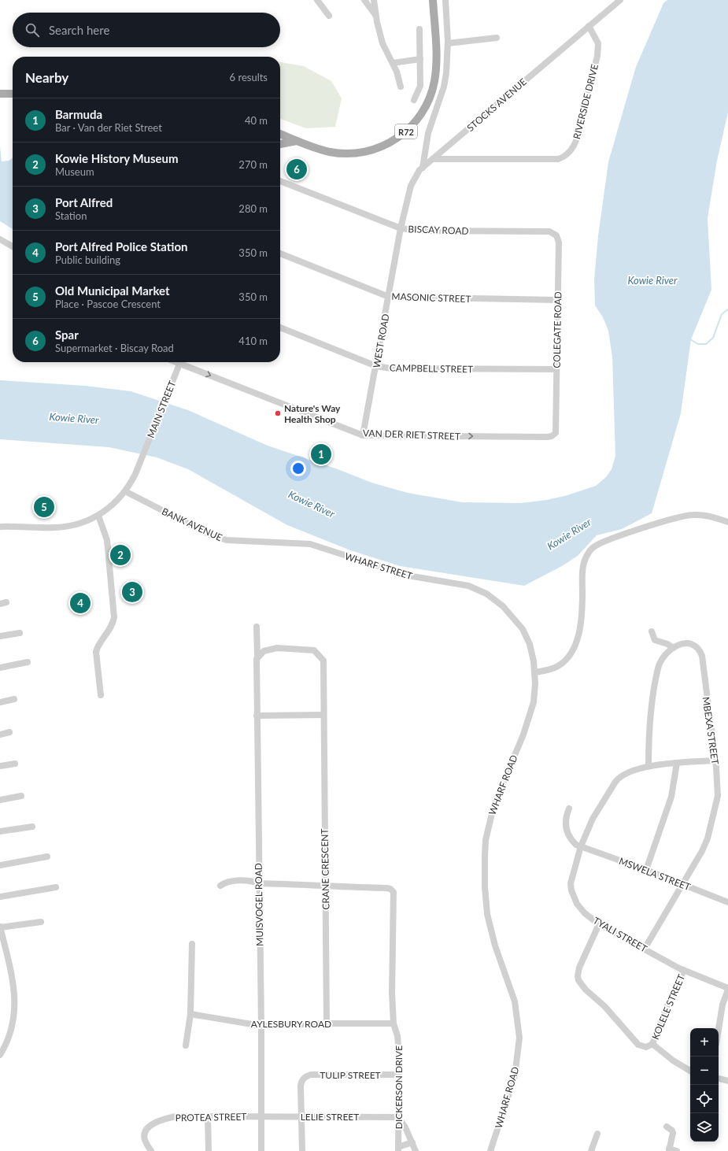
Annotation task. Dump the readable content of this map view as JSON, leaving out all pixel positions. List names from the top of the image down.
{
  "streets": {
    "main road": ["R72"],
    "street": [
      "RIVERSIDE DRIVE",
      "STOCKS AVENUE",
      "BISCAY ROAD",
      "MASONIC STREET",
      "COLEGATE ROAD",
      "WEST ROAD",
      "CAMPBELL STREET",
      "MAIN STREET",
      "VAN DER RIET STREET",
      "BANK AVENUE",
      "WHARF STREET",
      "MBEXA STREET",
      "WHARF ROAD",
      "CRANE CRESCENT",
      "MSWELA STREET",
      "MUISVOGEL ROAD",
      "TYALI STREET",
      "KOLELE STREET",
      "AYLESBURY ROAD",
      "TULIP STREET",
      "DICKERSON DRIVE",
      "LELIE STREET",
      "PROTEA STREET"
    ]
  },
  "crossings": [
    ["RIVERSIDE DRIVE", "STOCKS AVENUE"],
    ["STOCKS AVENUE", "BISCAY ROAD"],
    ["STOCKS AVENUE", "WEST ROAD"],
    ["BISCAY ROAD", "COLEGATE ROAD"],
    ["BISCAY ROAD", "WEST ROAD"],
    ["MASONIC STREET", "COLEGATE ROAD"],
    ["MASONIC STREET", "WEST ROAD"],
    ["COLEGATE ROAD", "CAMPBELL STREET"],
    ["COLEGATE ROAD", "VAN DER RIET STREET"],
    ["WEST ROAD", "CAMPBELL STREET"],
    ["WEST ROAD", "VAN DER RIET STREET"],
    ["MAIN STREET", "BANK AVENUE"],
    ["BANK AVENUE", "WHARF STREET"],
    ["WHARF STREET", "WHARF ROAD"],
    ["MBEXA STREET", "MSWELA STREET"],
    ["MBEXA STREET", "TYALI STREET"],
    ["CRANE CRESCENT", "MUISVOGEL ROAD"],
    ["CRANE CRESCENT", "AYLESBURY ROAD"],
    ["CRANE CRESCENT", "DICKERSON DRIVE"],
    ["MSWELA STREET", "TYALI STREET"],
    ["MUISVOGEL ROAD", "AYLESBURY ROAD"],
    ["MUISVOGEL ROAD", "LELIE STREET"],
    ["MUISVOGEL ROAD", "PROTEA STREET"],
    ["TYALI STREET", "KOLELE STREET"],
    ["AYLESBURY ROAD", "DICKERSON DRIVE"],
    ["TULIP STREET", "DICKERSON DRIVE"],
    ["TULIP STREET", "LELIE STREET"],
    ["DICKERSON DRIVE", "LELIE STREET"],
    ["LELIE STREET", "PROTEA STREET"]
  ],
  "one_way": ["VAN DER RIET STREET"],
  "water": ["Kowie River"],
  "places": ["Nature's Way Health Shop"],
  "page": {
    "search": "Search here",
    "heading": ["Nearby", "6 results"],
    "list": [
      {
        "mark": "1",
        "name": "Barmuda",
        "note": "Bar · Van der Riet Street",
        "value": "40 m"
      },
      {
        "mark": "2",
        "name": "Kowie History Museum",
        "note": "Museum",
        "value": "270 m"
      },
      {
        "mark": "3",
        "name": "Port Alfred",
        "note": "Station",
        "value": "280 m"
      },
      {
        "mark": "4",
        "name": "Port Alfred Police Station",
        "note": "Public building",
        "value": "350 m"
      },
      {
        "mark": "5",
        "name": "Old Municipal Market",
        "note": "Place · Pascoe Crescent",
        "value": "350 m"
      },
      {
        "mark": "6",
        "name": "Spar",
        "note": "Supermarket · Biscay Road",
        "value": "410 m"
      }
    ],
    "pins": [
      "6",
      "1",
      "5",
      "2",
      "3",
      "4"
    ],
    "map_buttons": ["+", "−"]
  }
}
